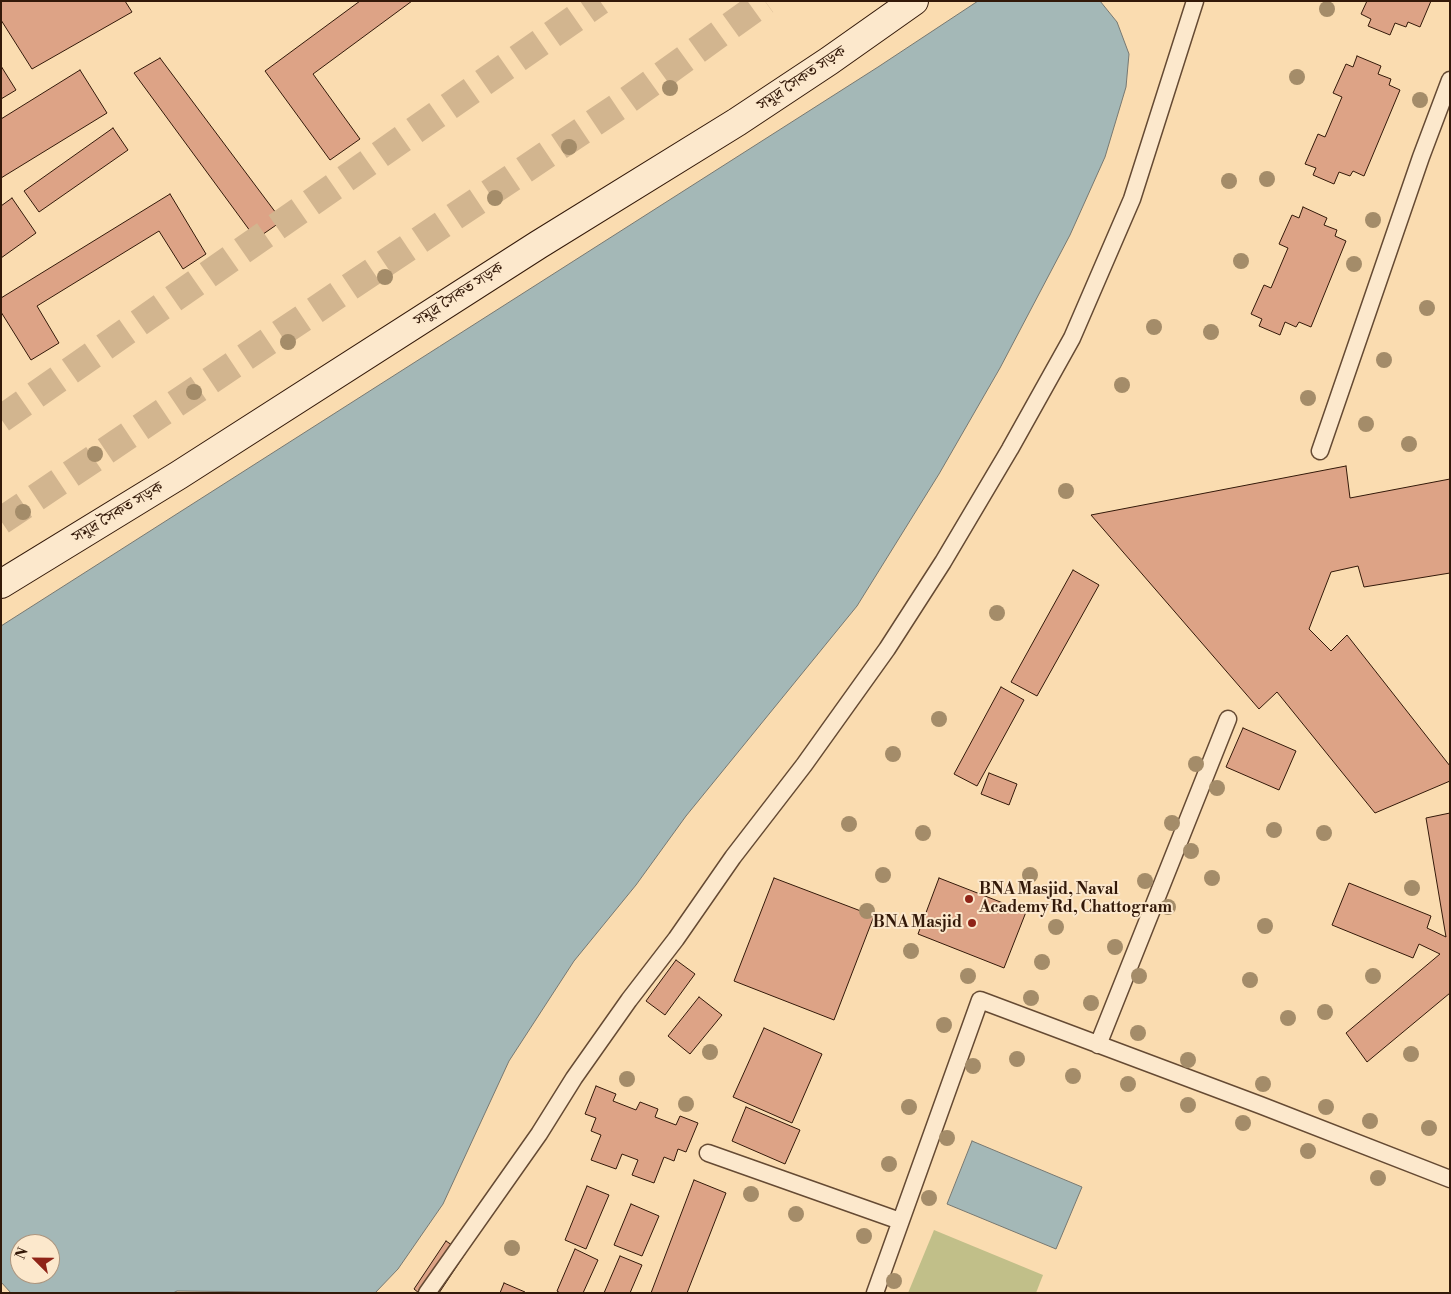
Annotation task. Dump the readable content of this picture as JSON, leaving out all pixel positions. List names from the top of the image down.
{
  "streets": {
    "main road": ["সমুদ্র সৈকত সড়ক"]
  },
  "places": ["BNA Masjid, Naval Academy Rd, Chattogram", "BNA Masjid"],
  "north": "top left"
}
